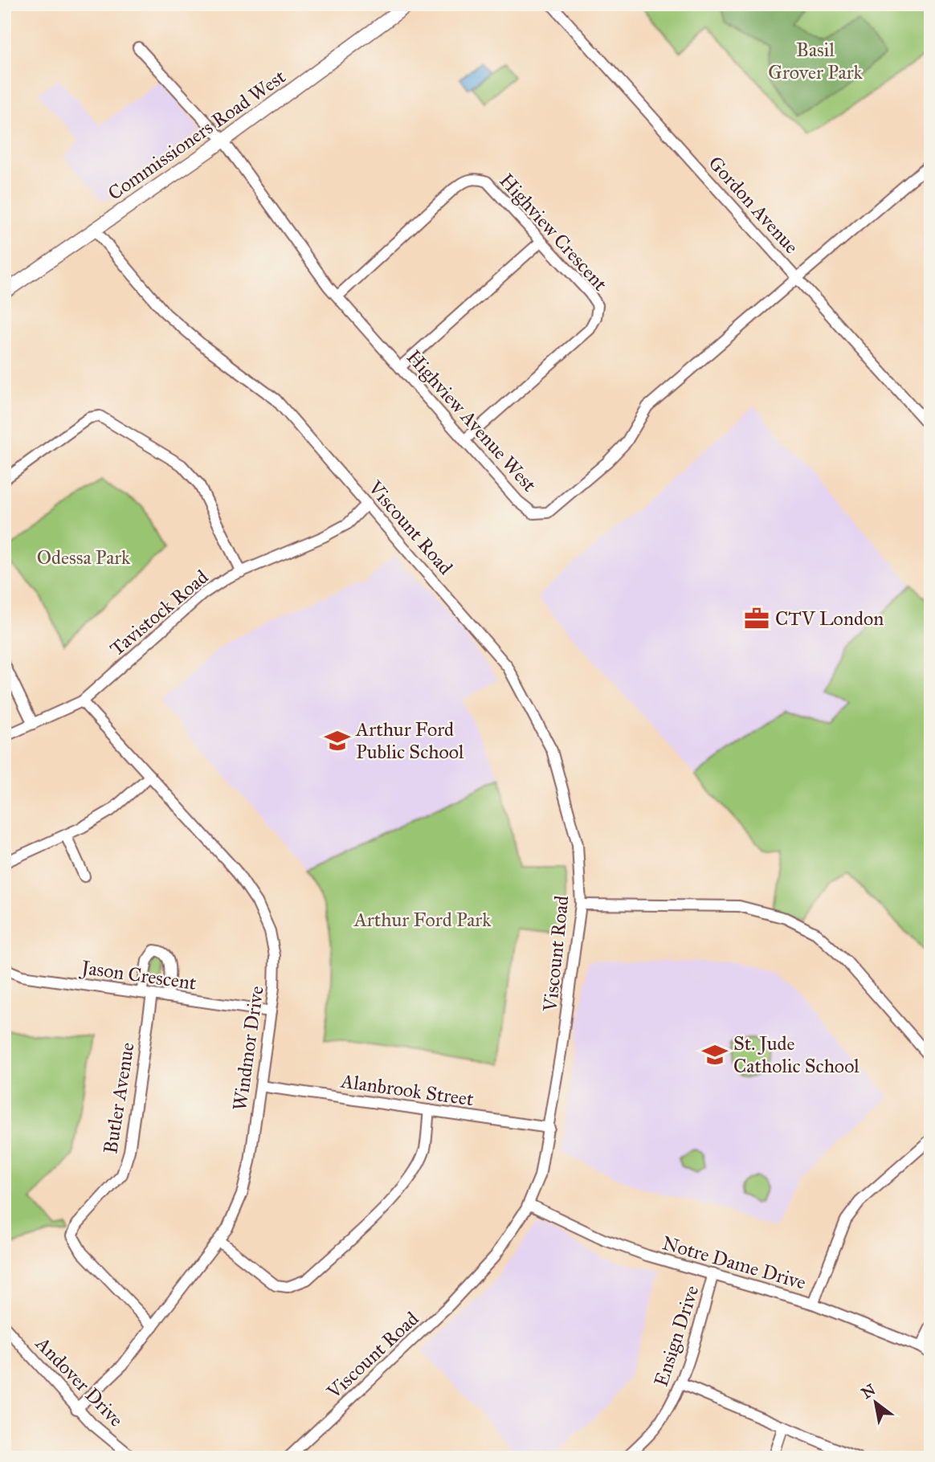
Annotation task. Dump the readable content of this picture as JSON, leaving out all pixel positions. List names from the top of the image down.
{
  "streets": {
    "main road": ["Commissioners Road West"],
    "street": [
      "Gordon Avenue",
      "Highview Crescent",
      "Highview Avenue West",
      "Viscount Road",
      "Tavistock Road",
      "Jason Crescent",
      "Windmor Drive",
      "Alanbrook Street",
      "Butler Avenue",
      "Notre Dame Drive",
      "Ensign Drive",
      "Andover Drive"
    ]
  },
  "crossings": [
    ["Commissioners Road West", "Highview Avenue West"],
    ["Commissioners Road West", "Viscount Road"],
    ["Gordon Avenue", "Highview Avenue West"],
    ["Highview Crescent", "Highview Avenue West"],
    ["Viscount Road", "Tavistock Road"],
    ["Viscount Road", "Alanbrook Street"],
    ["Viscount Road", "Notre Dame Drive"],
    ["Tavistock Road", "Windmor Drive"],
    ["Jason Crescent", "Windmor Drive"],
    ["Jason Crescent", "Butler Avenue"],
    ["Windmor Drive", "Alanbrook Street"],
    ["Windmor Drive", "Butler Avenue"],
    ["Windmor Drive", "Andover Drive"],
    ["Notre Dame Drive", "Ensign Drive"]
  ],
  "parks": ["Basil Grover Park", "Odessa Park", "Arthur Ford Park"],
  "places": {
    "office": ["CTV London"],
    "school or university": ["Arthur Ford Public School", "St. Jude Catholic School"]
  },
  "north": "top left"
}
